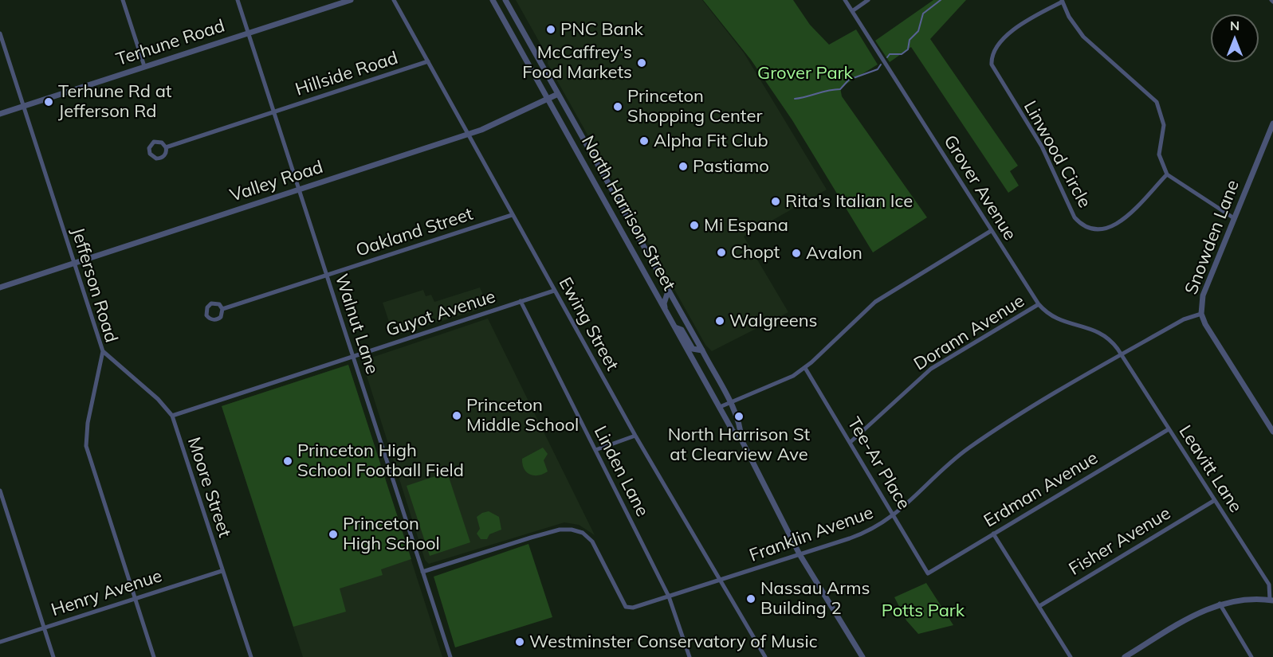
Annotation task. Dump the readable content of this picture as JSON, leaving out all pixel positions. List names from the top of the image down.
{
  "streets": {
    "street": [
      "Terhune Road",
      "Hillside Road",
      "Linwood Circle",
      "Valley Road",
      "Grover Avenue",
      "North Harrison Street",
      "Oakland Street",
      "Snowden Lane",
      "Jefferson Road",
      "Guyot Avenue",
      "Walnut Lane",
      "Ewing Street",
      "Dorann Avenue",
      "Tee-Ar Place",
      "Leavitt Lane",
      "Linden Lane",
      "Moore Street",
      "Erdman Avenue",
      "Franklin Avenue",
      "Fisher Avenue",
      "Henry Avenue"
    ]
  },
  "crossings": [
    ["Terhune Road", "Jefferson Road"],
    ["Terhune Road", "Walnut Lane"],
    ["Hillside Road", "Walnut Lane"],
    ["Hillside Road", "Ewing Street"],
    ["Valley Road", "North Harrison Street"],
    ["Valley Road", "Jefferson Road"],
    ["Valley Road", "Walnut Lane"],
    ["Valley Road", "Ewing Street"],
    ["Grover Avenue", "Dorann Avenue"],
    ["Grover Avenue", "Leavitt Lane"],
    ["Grover Avenue", "Franklin Avenue"],
    ["North Harrison Street", "Franklin Avenue"],
    ["Oakland Street", "Walnut Lane"],
    ["Oakland Street", "Ewing Street"],
    ["Snowden Lane", "Franklin Avenue"],
    ["Jefferson Road", "Moore Street"],
    ["Jefferson Road", "Henry Avenue"],
    ["Guyot Avenue", "Walnut Lane"],
    ["Guyot Avenue", "Ewing Street"],
    ["Guyot Avenue", "Linden Lane"],
    ["Guyot Avenue", "Moore Street"],
    ["Walnut Lane", "Franklin Avenue"],
    ["Ewing Street", "Franklin Avenue"],
    ["Dorann Avenue", "Tee-Ar Place"],
    ["Tee-Ar Place", "Erdman Avenue"],
    ["Tee-Ar Place", "Franklin Avenue"],
    ["Leavitt Lane", "Erdman Avenue"],
    ["Leavitt Lane", "Franklin Avenue"],
    ["Leavitt Lane", "Fisher Avenue"],
    ["Linden Lane", "Franklin Avenue"],
    ["Moore Street", "Henry Avenue"]
  ],
  "parks": ["Grover Park", "Potts Park"],
  "places": [
    "PNC Bank",
    "McCaffrey's Food Markets",
    "Terhune Rd at Jefferson Rd",
    "Princeton Shopping Center",
    "Alpha Fit Club",
    "Pastiamo",
    "Rita's Italian Ice",
    "Mi Espana",
    "Chopt",
    "Avalon",
    "Walgreens",
    "Princeton Middle School",
    "North Harrison St at Clearview Ave",
    "Princeton High School Football Field",
    "Princeton High School",
    "Nassau Arms Building 2",
    "Westminster Conservatory of Music"
  ],
  "north": "top"
}
